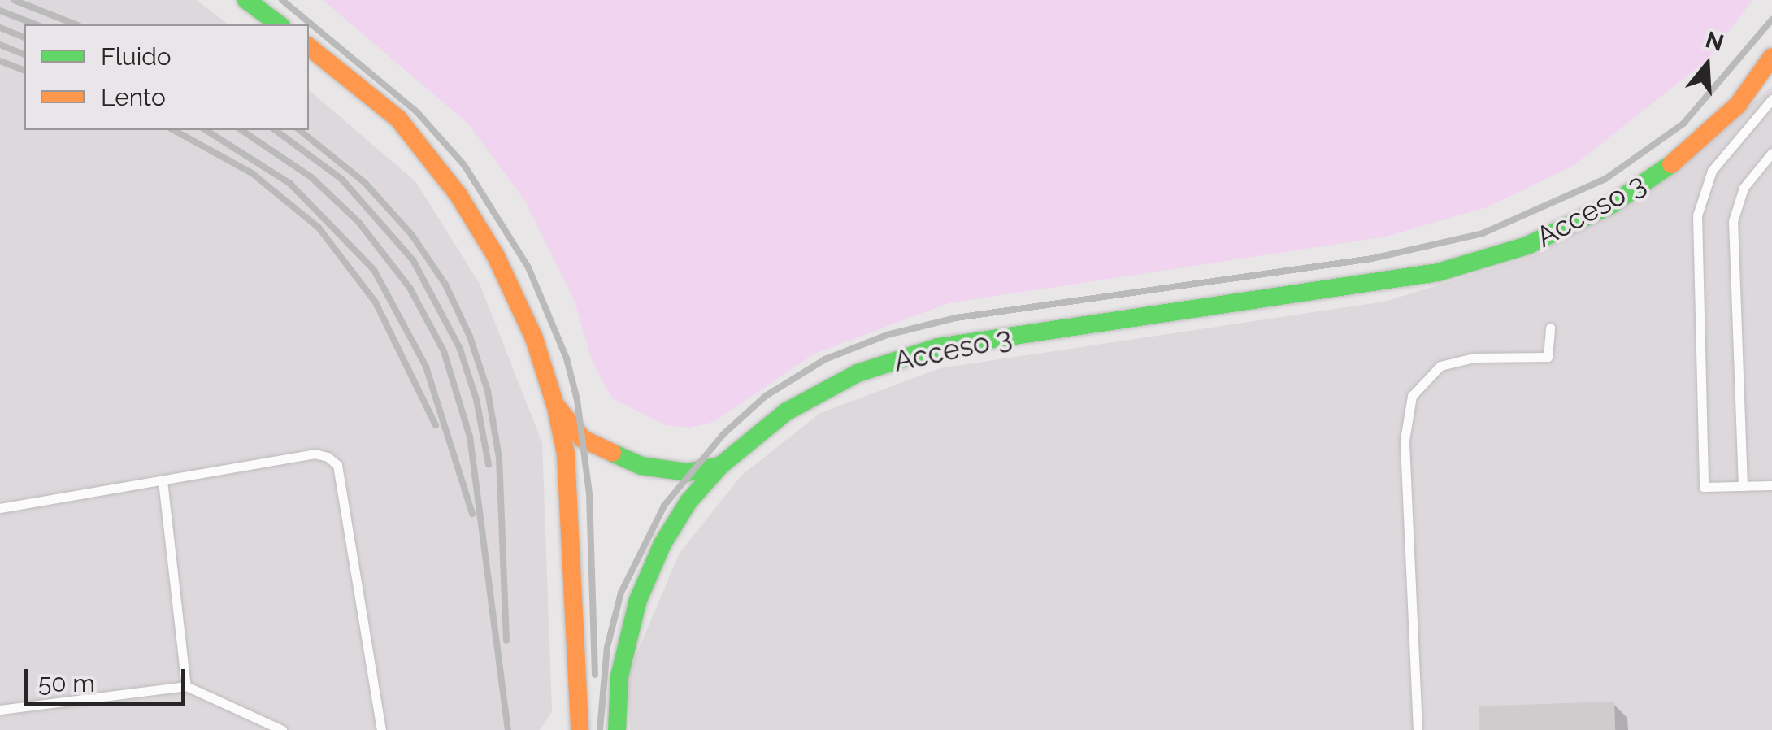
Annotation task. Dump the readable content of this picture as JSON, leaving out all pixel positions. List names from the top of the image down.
{
  "streets": {
    "main road": ["Acceso 3"]
  },
  "legend": ["Fluido", "Lento"],
  "scale_bar": "50 m",
  "north": "top"
}
